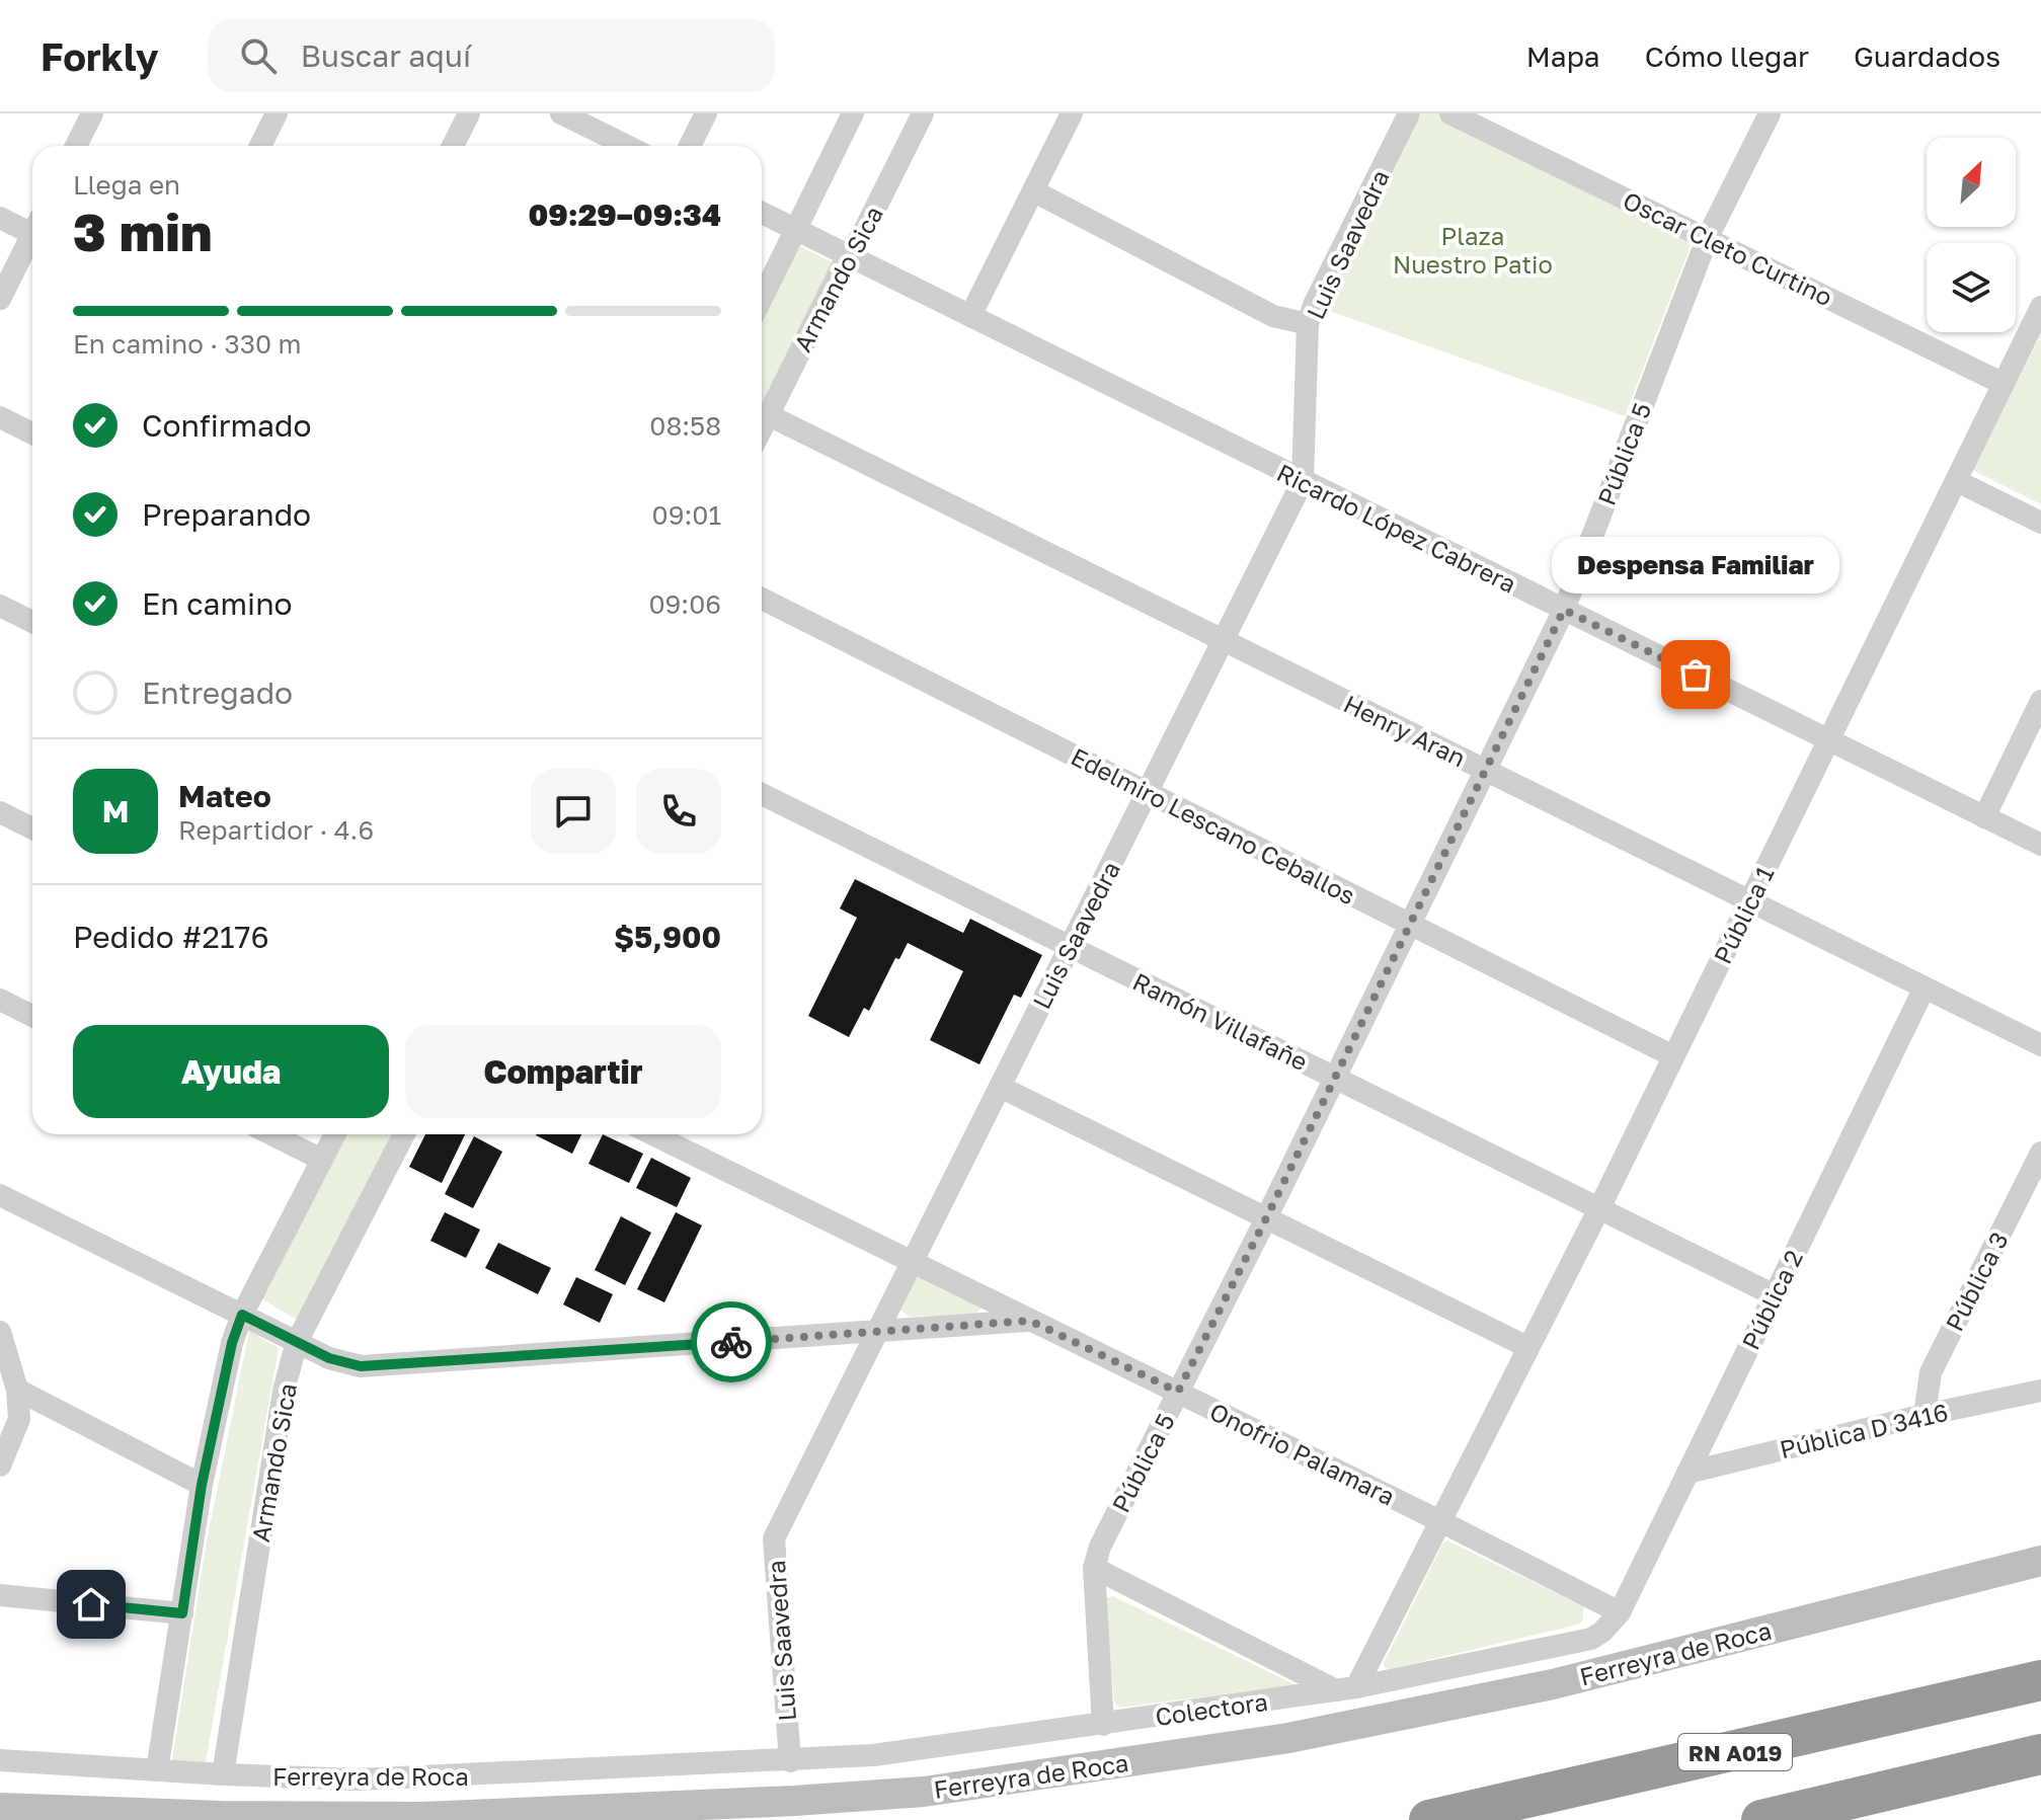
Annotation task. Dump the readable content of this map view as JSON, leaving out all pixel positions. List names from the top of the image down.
{
  "streets": {
    "highway": ["RN A019"],
    "street": [
      "Luis Saavedra",
      "Oscar Cleto Curtino",
      "Armando Sica",
      "Pública 5",
      "Ricardo López Cabrera",
      "Henry Aran",
      "Edelmiro Lescano Ceballos",
      "Pública 1",
      "Ramón Villafañe",
      "Pública 3",
      "Pública 2",
      "Pública D 3416",
      "Onofrio Palamara",
      "Ferreyra de Roca",
      "Colectora"
    ]
  },
  "crossings": [
    ["Luis Saavedra", "Ricardo López Cabrera"],
    ["Luis Saavedra", "Henry Aran"],
    ["Luis Saavedra", "Edelmiro Lescano Ceballos"],
    ["Luis Saavedra", "Ramón Villafañe"],
    ["Luis Saavedra", "Onofrio Palamara"],
    ["Luis Saavedra", "Ferreyra de Roca"],
    ["Luis Saavedra", "Colectora"],
    ["Oscar Cleto Curtino", "Pública 5"],
    ["Oscar Cleto Curtino", "Pública 1"],
    ["Armando Sica", "Ricardo López Cabrera"],
    ["Armando Sica", "Henry Aran"],
    ["Armando Sica", "Ferreyra de Roca"],
    ["Pública 5", "Ricardo López Cabrera"],
    ["Pública 5", "Henry Aran"],
    ["Pública 5", "Edelmiro Lescano Ceballos"],
    ["Pública 5", "Ramón Villafañe"],
    ["Pública 5", "Onofrio Palamara"],
    ["Pública 5", "Colectora"],
    ["Ricardo López Cabrera", "Pública 1"],
    ["Henry Aran", "Pública 1"],
    ["Henry Aran", "Pública 2"],
    ["Edelmiro Lescano Ceballos", "Pública 1"],
    ["Pública 1", "Ramón Villafañe"],
    ["Pública 1", "Onofrio Palamara"],
    ["Pública 1", "Colectora"],
    ["Ramón Villafañe", "Pública 2"],
    ["Pública 3", "Pública D 3416"],
    ["Pública 2", "Pública D 3416"],
    ["Pública 2", "Onofrio Palamara"],
    ["Pública 2", "Colectora"],
    ["Onofrio Palamara", "Colectora"],
    ["Ferreyra de Roca", "Colectora"]
  ],
  "parks": ["Plaza Nuestro Patio"],
  "places": ["Despensa Familiar"],
  "north": "top right",
  "page": {
    "header": "Forkly",
    "search": "Buscar aquí",
    "nav": ["Mapa", "Cómo llegar", "Guardados"],
    "heading": ["3 min", "Llega en", "09:29–09:34"],
    "panel": [
      "Mateo",
      "Repartidor · 4.6",
      "Pedido #2176",
      "$5,900"
    ],
    "bar": "En camino · 330 m",
    "list": [
      ["Confirmado", "08:58"],
      ["Preparando", "09:01"],
      ["En camino", "09:06"],
      "Entregado"
    ],
    "bubble": "Despensa Familiar",
    "round": "M",
    "buttons": ["Ayuda", "Compartir"]
  }
}
